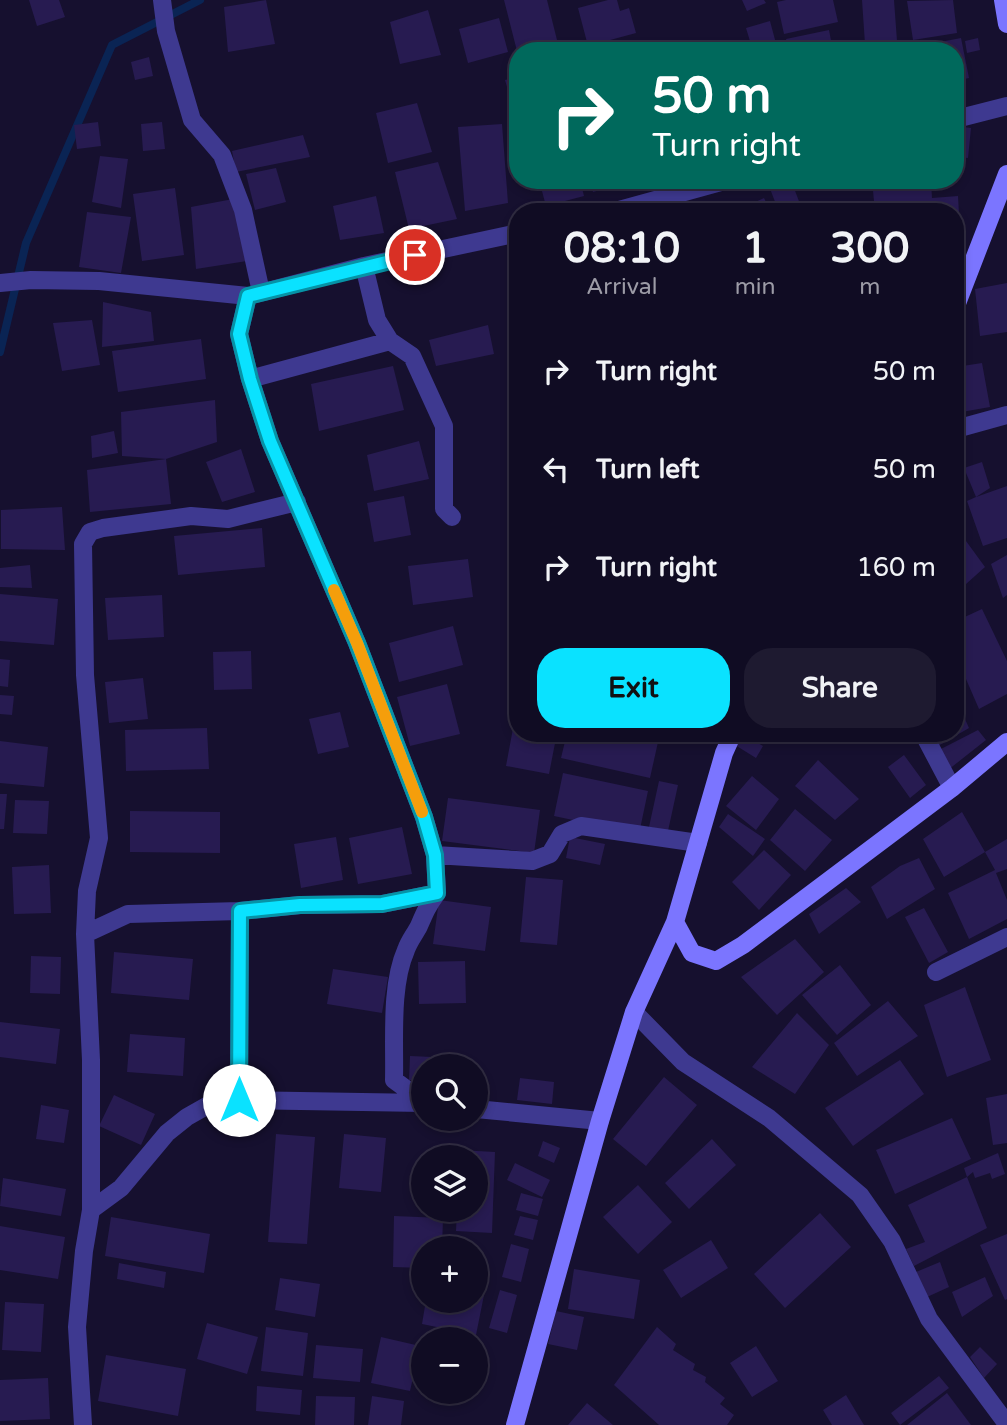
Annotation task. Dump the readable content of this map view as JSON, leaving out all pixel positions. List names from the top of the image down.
{
  "page": {
    "turn": ["50 m", "Turn right"],
    "eta": [
      "08:10",
      "Arrival",
      "1",
      "min",
      "300",
      "m"
    ],
    "list": [
      {
        "name": "Turn right",
        "value": "50 m"
      },
      {
        "name": "Turn left",
        "value": "50 m"
      },
      {
        "name": "Turn right",
        "value": "160 m"
      }
    ],
    "buttons": ["Exit", "Share"],
    "map_buttons": ["+", "−"]
  }
}
